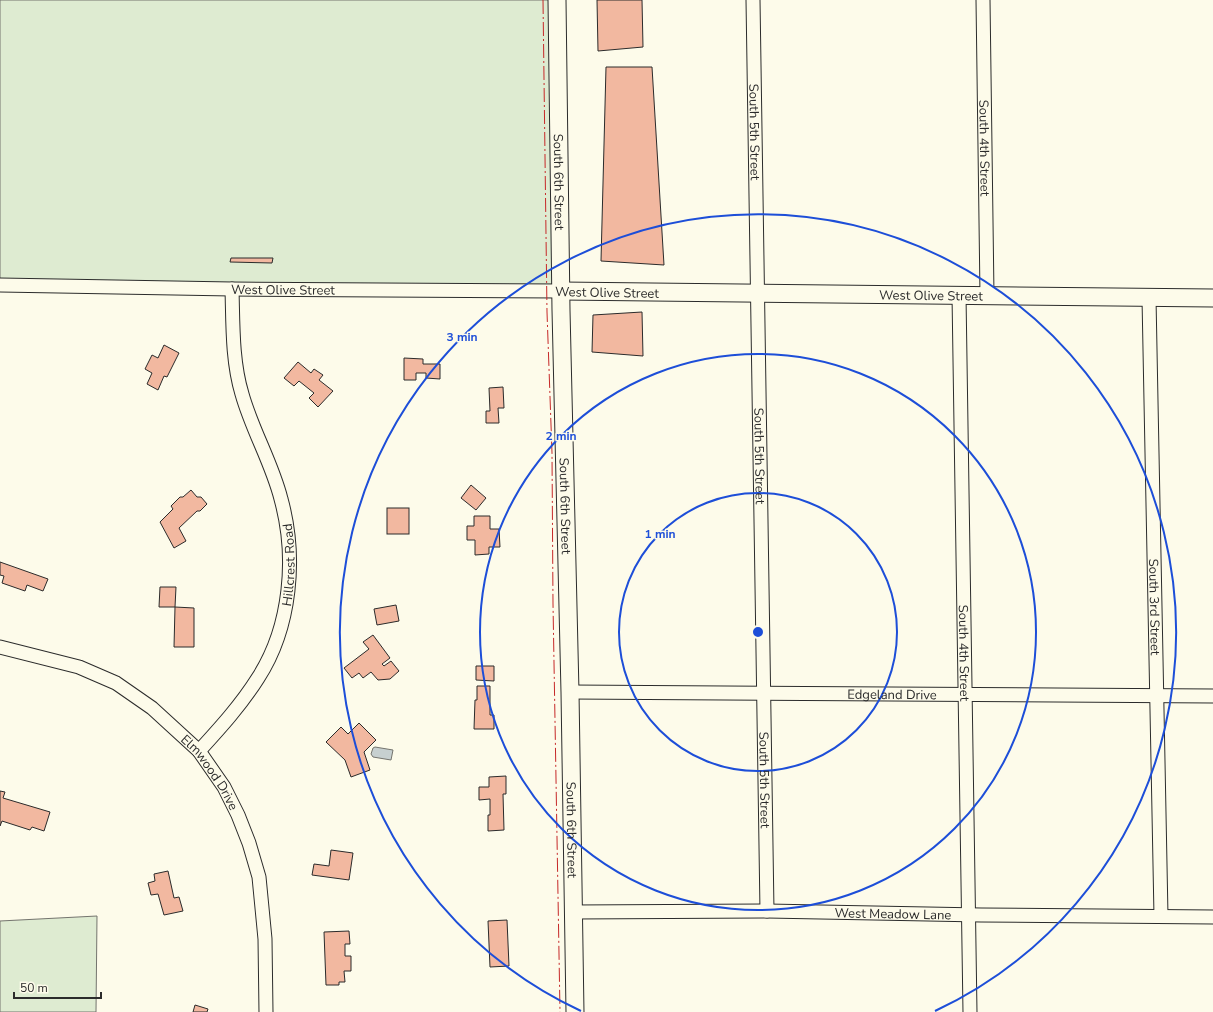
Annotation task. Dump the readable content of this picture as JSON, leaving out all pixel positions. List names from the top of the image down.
{
  "streets": {
    "main road": ["South 6th Street", "West Olive Street"],
    "street": [
      "South 5th Street",
      "South 4th Street",
      "Hillcrest Road",
      "South 3rd Street",
      "Edgeland Drive",
      "Elmwood Drive",
      "West Meadow Lane"
    ]
  },
  "crossings": [
    ["South 5th Street", "West Olive Street"],
    ["South 5th Street", "Edgeland Drive"],
    ["South 5th Street", "West Meadow Lane"],
    ["South 4th Street", "West Olive Street"],
    ["South 4th Street", "Edgeland Drive"],
    ["South 4th Street", "West Meadow Lane"],
    ["South 6th Street", "West Olive Street"],
    ["South 6th Street", "Edgeland Drive"],
    ["South 6th Street", "West Meadow Lane"],
    ["West Olive Street", "Hillcrest Road"],
    ["West Olive Street", "South 3rd Street"],
    ["Hillcrest Road", "Elmwood Drive"],
    ["South 3rd Street", "Edgeland Drive"],
    ["South 3rd Street", "West Meadow Lane"]
  ],
  "scale_bar": "50 m",
  "rings": ["3 min", "2 min", "1 min"]
}
